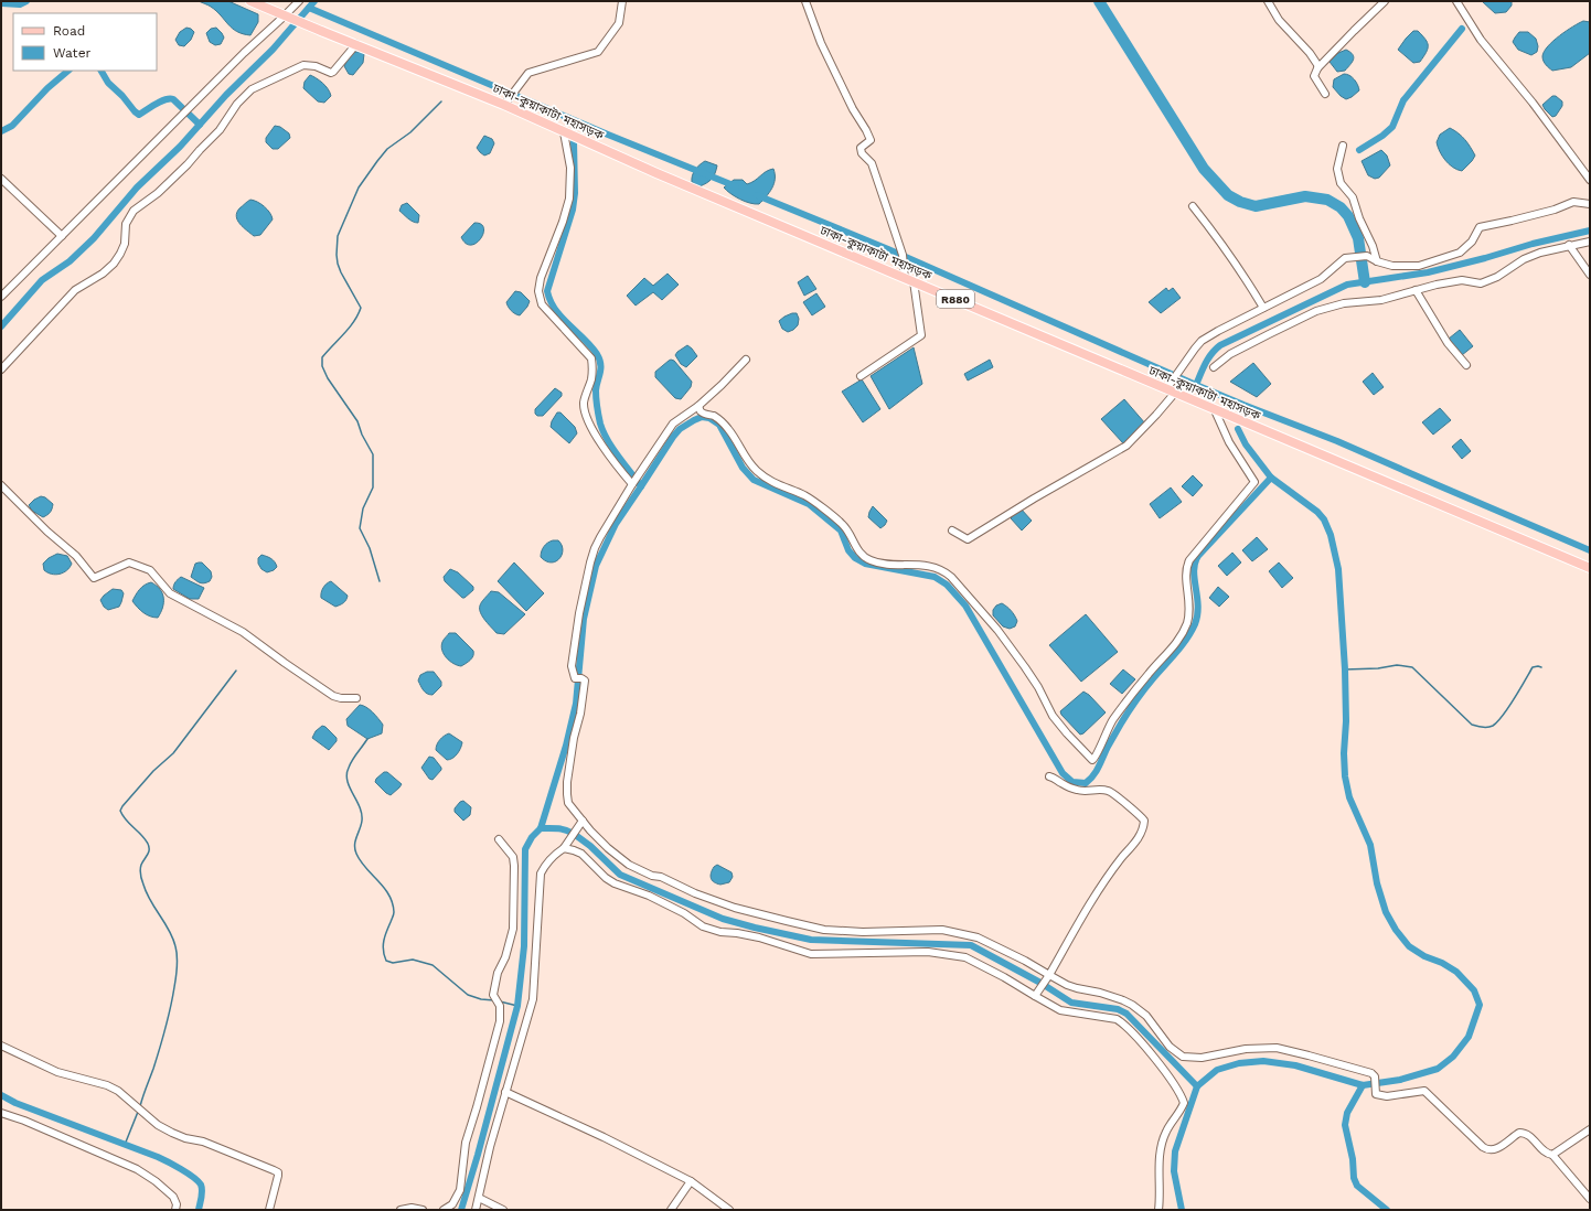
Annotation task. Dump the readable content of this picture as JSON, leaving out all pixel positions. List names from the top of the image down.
{
  "streets": {
    "main road": ["ঢাকা-কুয়াকাটা মহাসড়ক", "R880"]
  },
  "legend": ["Road", "Water"]
}
